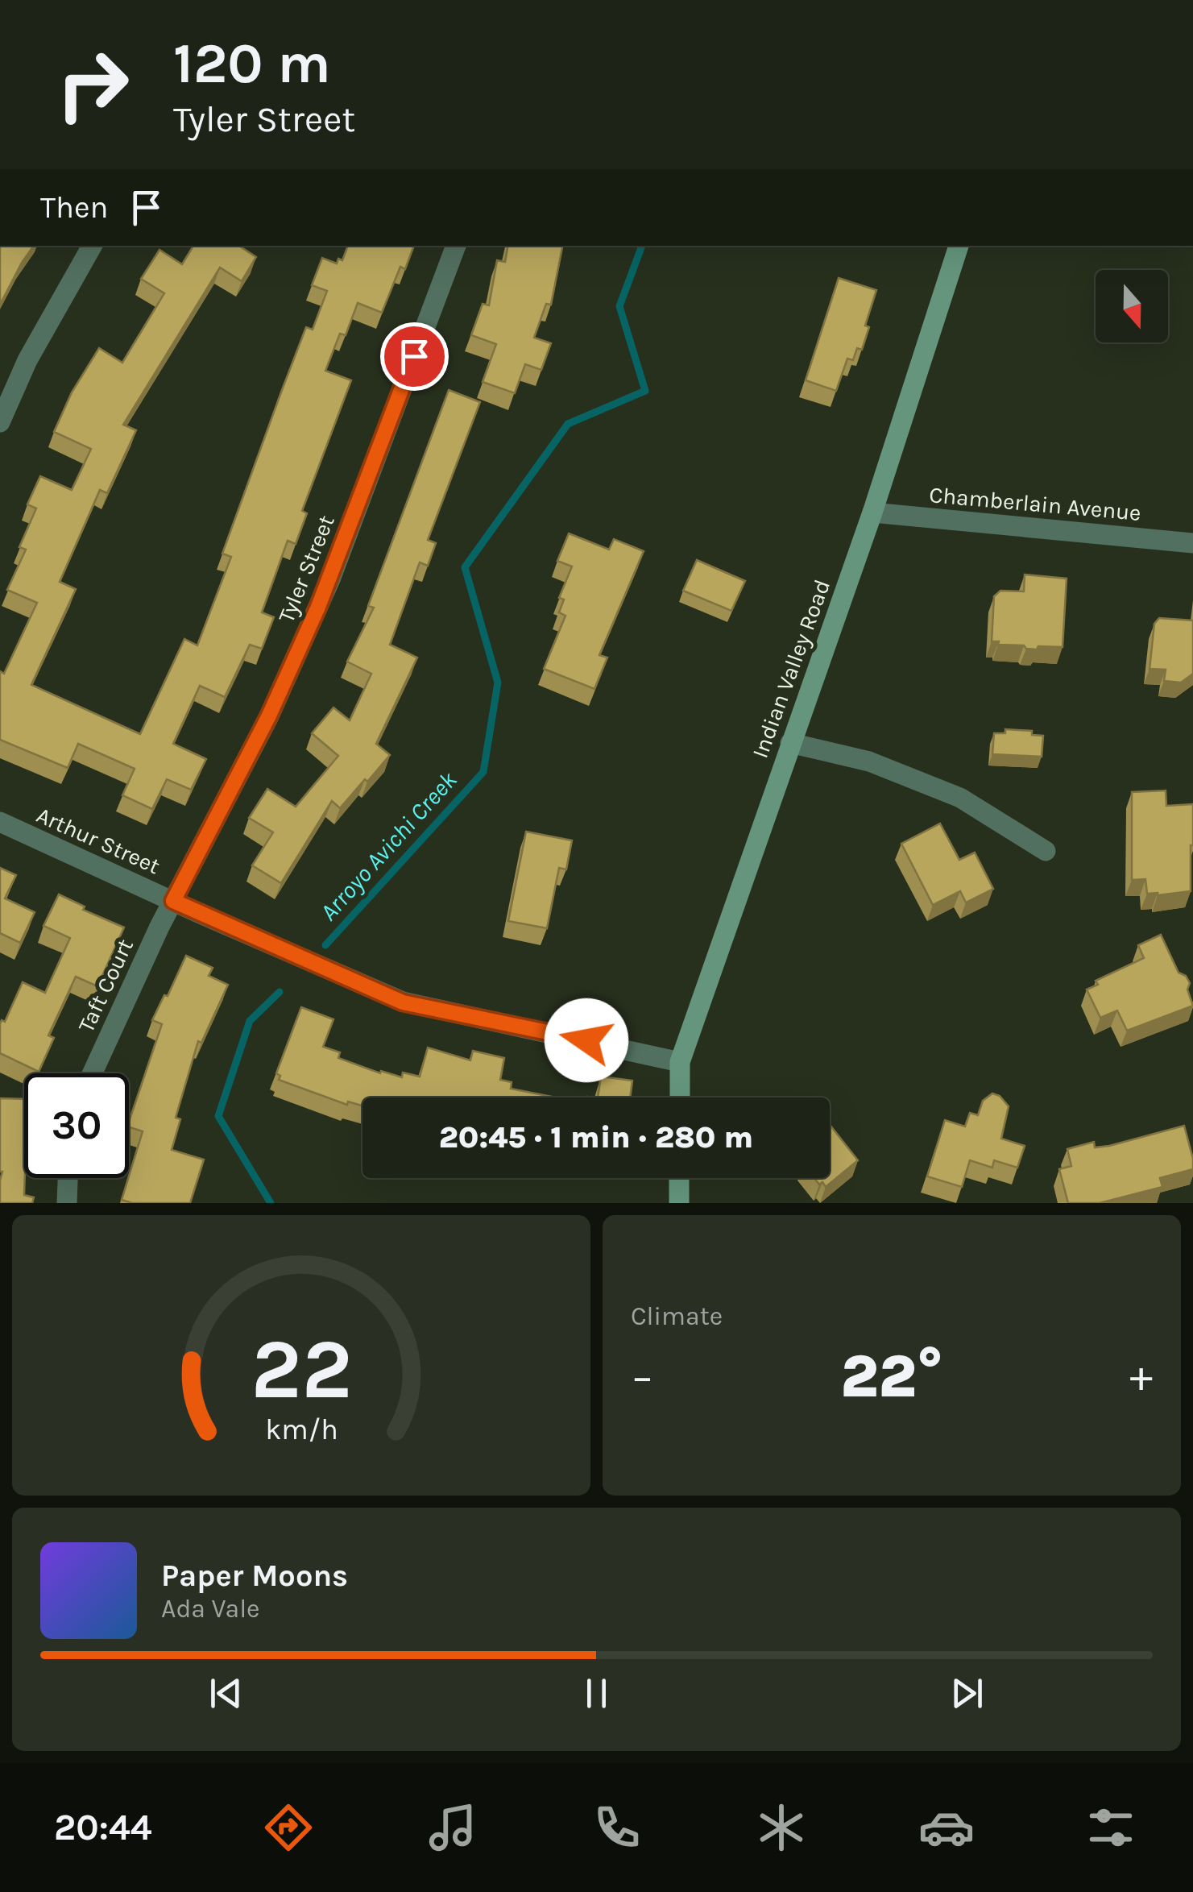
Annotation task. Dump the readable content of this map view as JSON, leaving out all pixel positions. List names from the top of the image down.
{
  "streets": {
    "street": [
      "Chamberlain Avenue",
      "Tyler Street",
      "Indian Valley Road",
      "Arthur Street",
      "Taft Court"
    ]
  },
  "crossings": [
    ["Chamberlain Avenue", "Indian Valley Road"],
    ["Tyler Street", "Arthur Street"],
    ["Tyler Street", "Taft Court"],
    ["Indian Valley Road", "Arthur Street"],
    ["Arthur Street", "Taft Court"]
  ],
  "water": ["Arroyo Avichi Creek"],
  "north": "bottom",
  "page": {
    "turn": ["120 m", "Tyler Street"],
    "then": "Then",
    "limit": "30",
    "trip": "20:45 · 1 min · 280 m",
    "tile": "Climate",
    "heat": ["−", "22°", "+"],
    "song": ["Paper Moons", "Ada Vale"],
    "tabs": "20:44",
    "gauge": ["22", "km/h"]
  }
}
